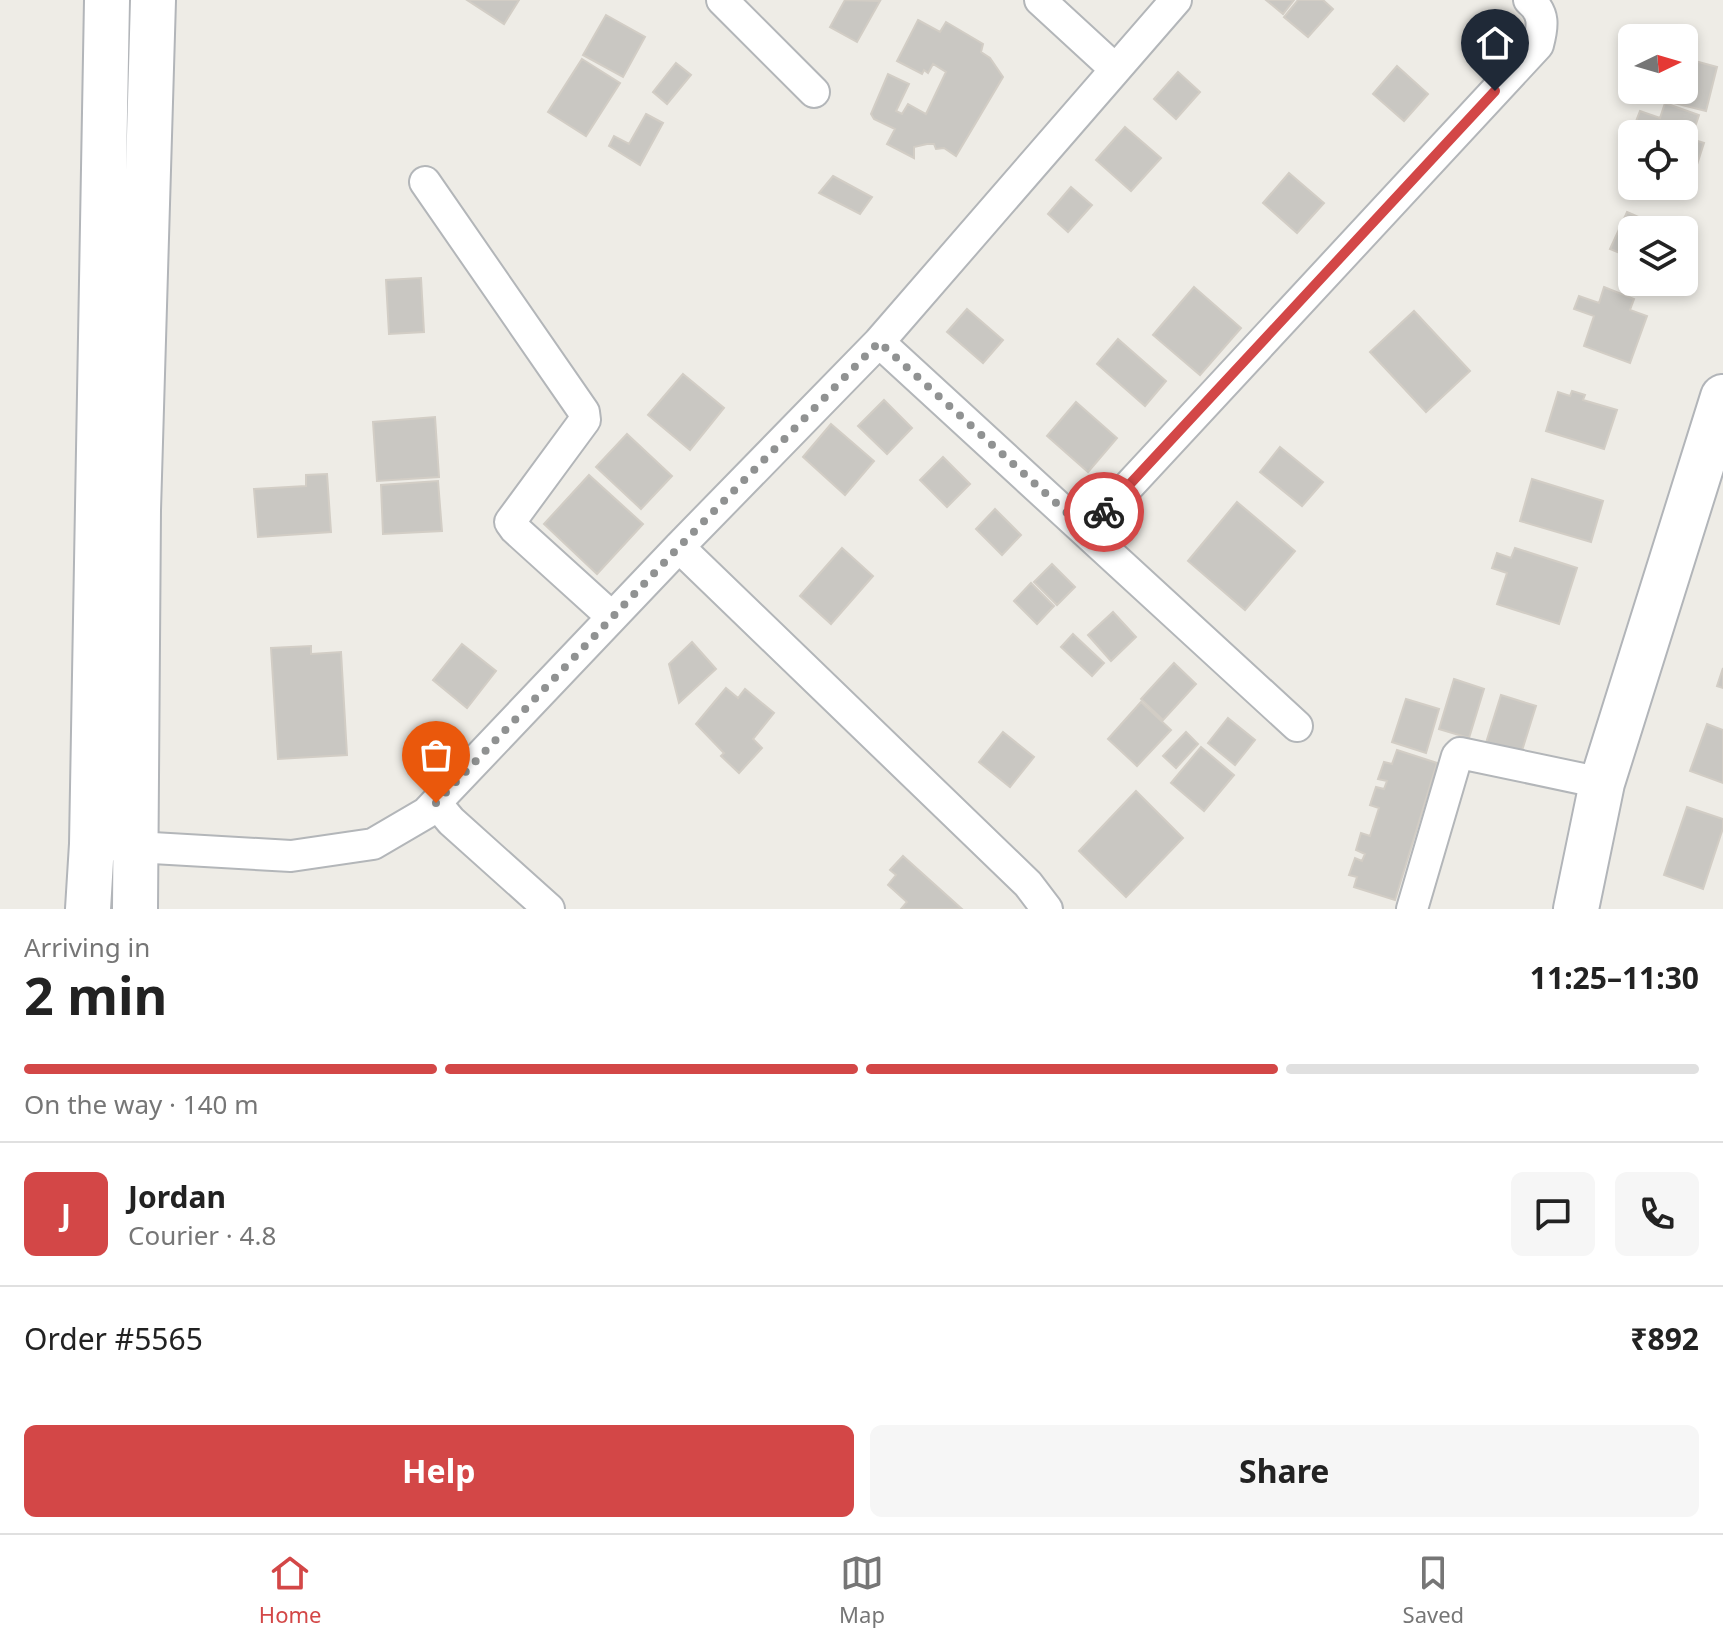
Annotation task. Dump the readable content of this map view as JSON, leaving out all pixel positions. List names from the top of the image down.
{
  "north": "right",
  "page": {
    "heading": ["2 min", "Arriving in", "11:25–11:30"],
    "panel": [
      "Jordan",
      "Courier · 4.8",
      "Order #5565",
      "₹892"
    ],
    "bar": "On the way · 140 m",
    "round": "J",
    "buttons": ["Help", "Share"],
    "tabs": ["Home", "Map", "Saved"]
  }
}
